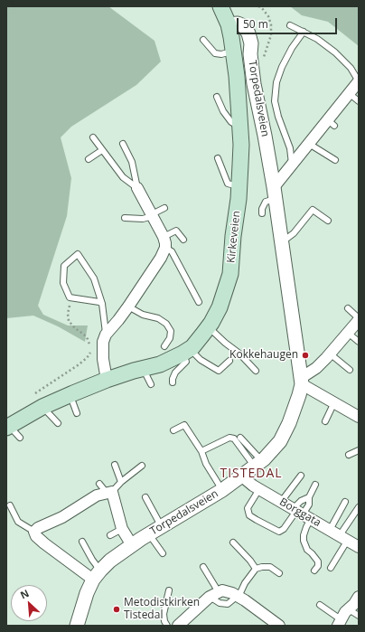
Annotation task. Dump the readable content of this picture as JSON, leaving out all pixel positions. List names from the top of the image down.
{
  "streets": {
    "main road": ["Kirkeveien"],
    "street": ["Torpedalsveien", "Borggata"]
  },
  "crossings": [
    ["Torpedalsveien", "Kirkeveien"],
    ["Torpedalsveien", "Borggata"]
  ],
  "districts": ["TISTEDAL"],
  "places": ["Kokkehaugen", "Metodistkirken Tistedal"],
  "scale_bar": "50 m",
  "north": "top left"
}
